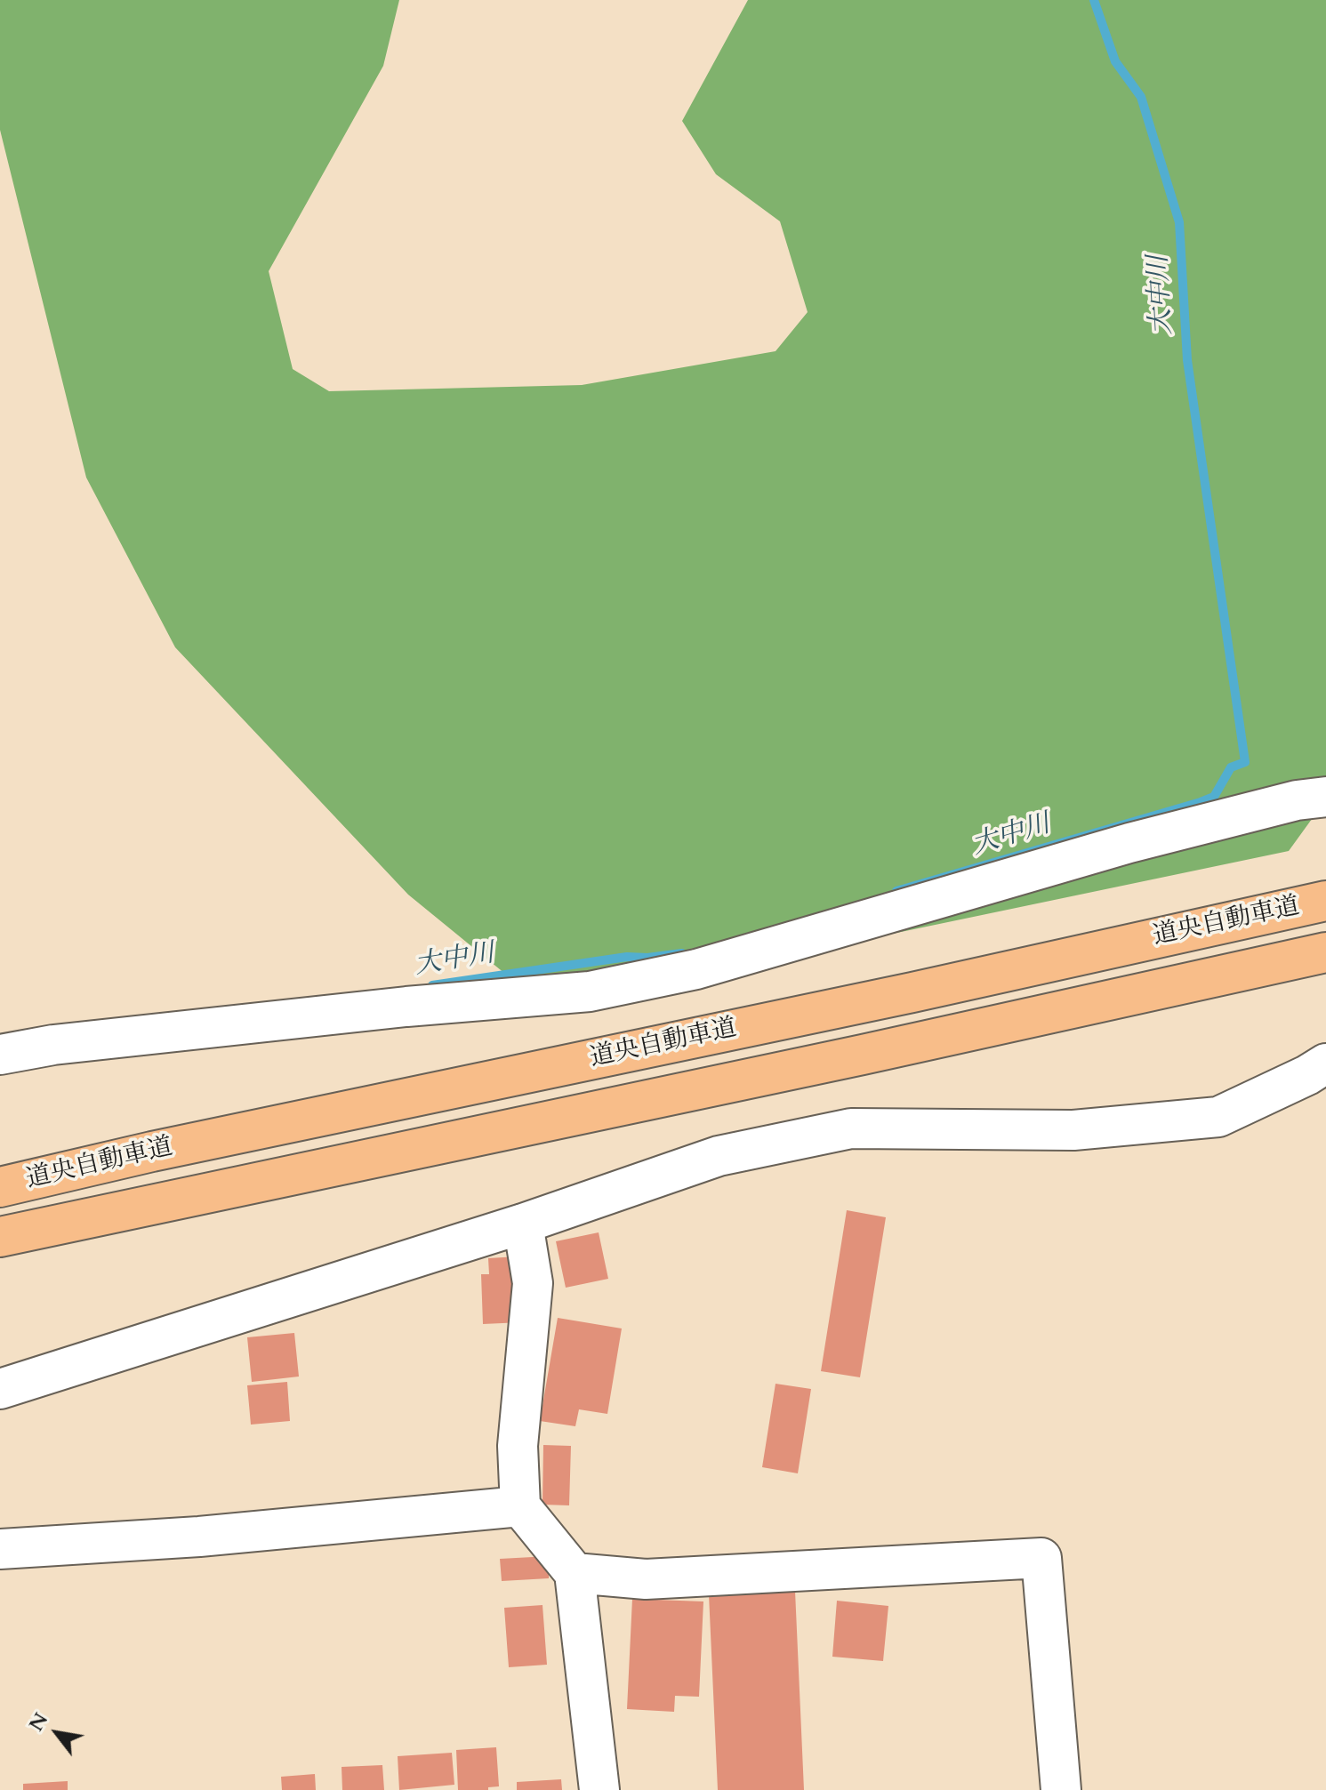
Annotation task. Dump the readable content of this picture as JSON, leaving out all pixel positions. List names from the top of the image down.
{
  "streets": {
    "highway": ["道央自動車道"]
  },
  "water": ["大中川"],
  "north": "top left"
}
